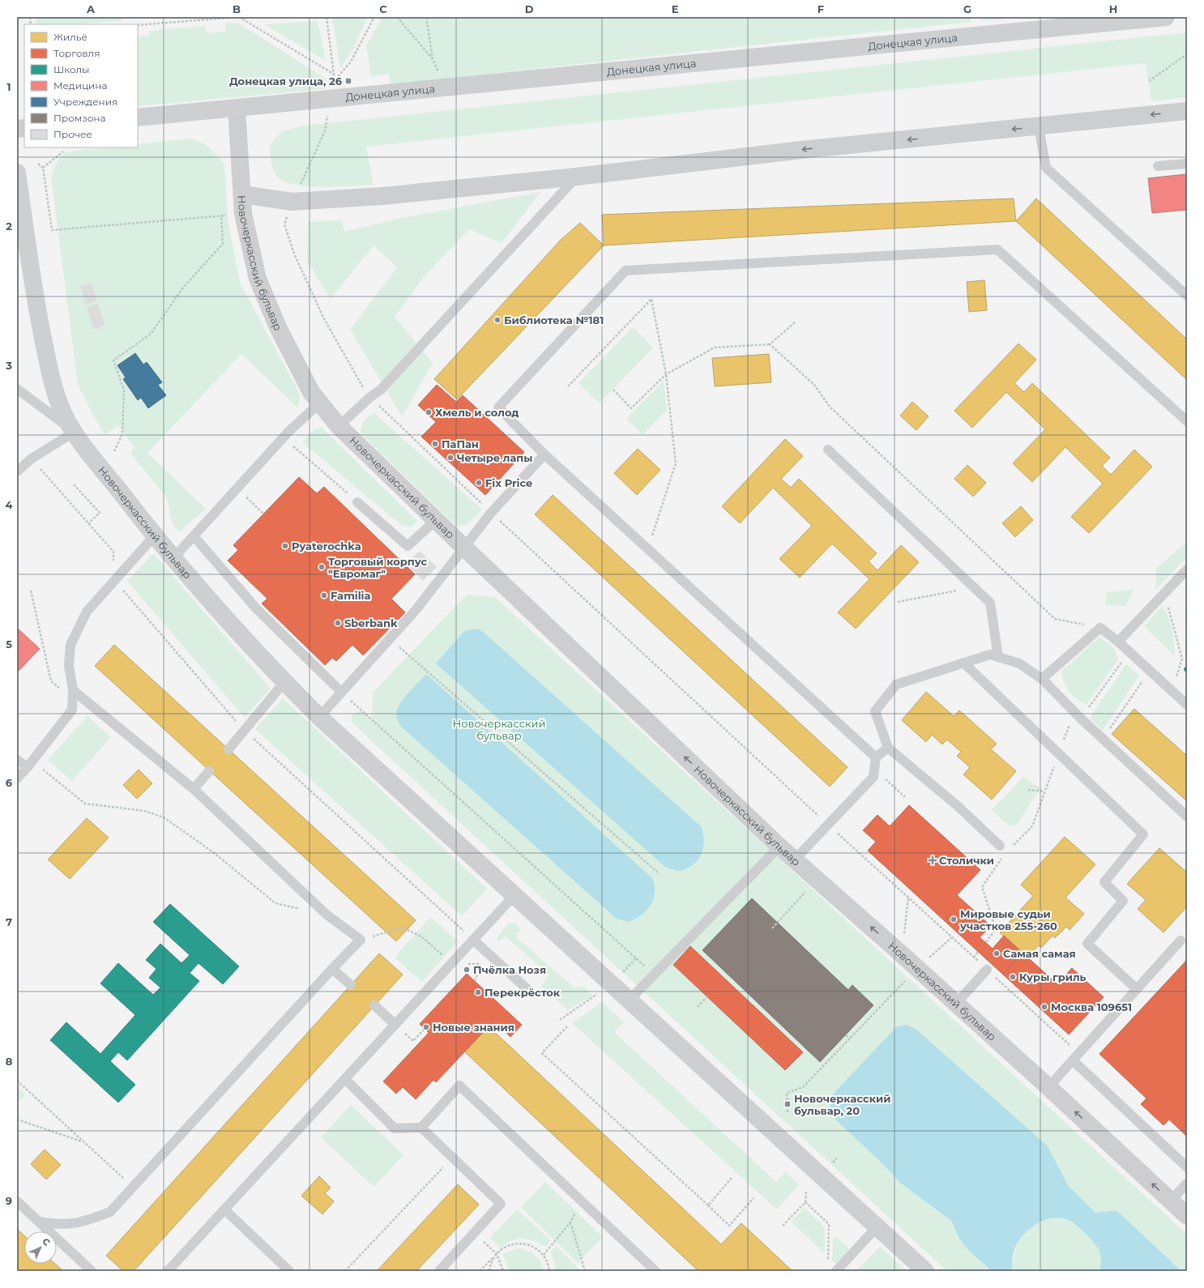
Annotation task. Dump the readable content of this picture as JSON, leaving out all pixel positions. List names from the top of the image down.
{
  "streets": {
    "street": ["Донецкая улица", "Новочеркасский бульвар"]
  },
  "crossings": [
    ["Донецкая улица", "Новочеркасский бульвар"]
  ],
  "parks": ["Новочеркасский бульвар"],
  "places": {
    "transit": ["Донецкая улица, 26", "Новочеркасский бульвар, 20"],
    "other": [
      "Библиотека №181",
      "Хмель и солод",
      "ПаПан",
      "Четыре лапы",
      "Fix Price",
      "Pyaterochka",
      "Торговый корпус \"Евромаг\"",
      "Familia",
      "Sberbank",
      "Мировые судьи участков 255-260",
      "Самая самая",
      "Пчёлка Нозя",
      "Куры гриль",
      "Перекрёсток",
      "Москва 109651",
      "Новые знания"
    ],
    "health": ["Столички"]
  },
  "legend": [
    "Жильё",
    "Торговля",
    "Школы",
    "Медицина",
    "Учреждения",
    "Промзона",
    "Прочее"
  ],
  "north": "top right",
  "grid": {
    "columns": [
      "A",
      "B",
      "C",
      "D",
      "E",
      "F",
      "G",
      "H"
    ],
    "rows": [
      "1",
      "2",
      "3",
      "4",
      "5",
      "6",
      "7",
      "8",
      "9"
    ]
  }
}
